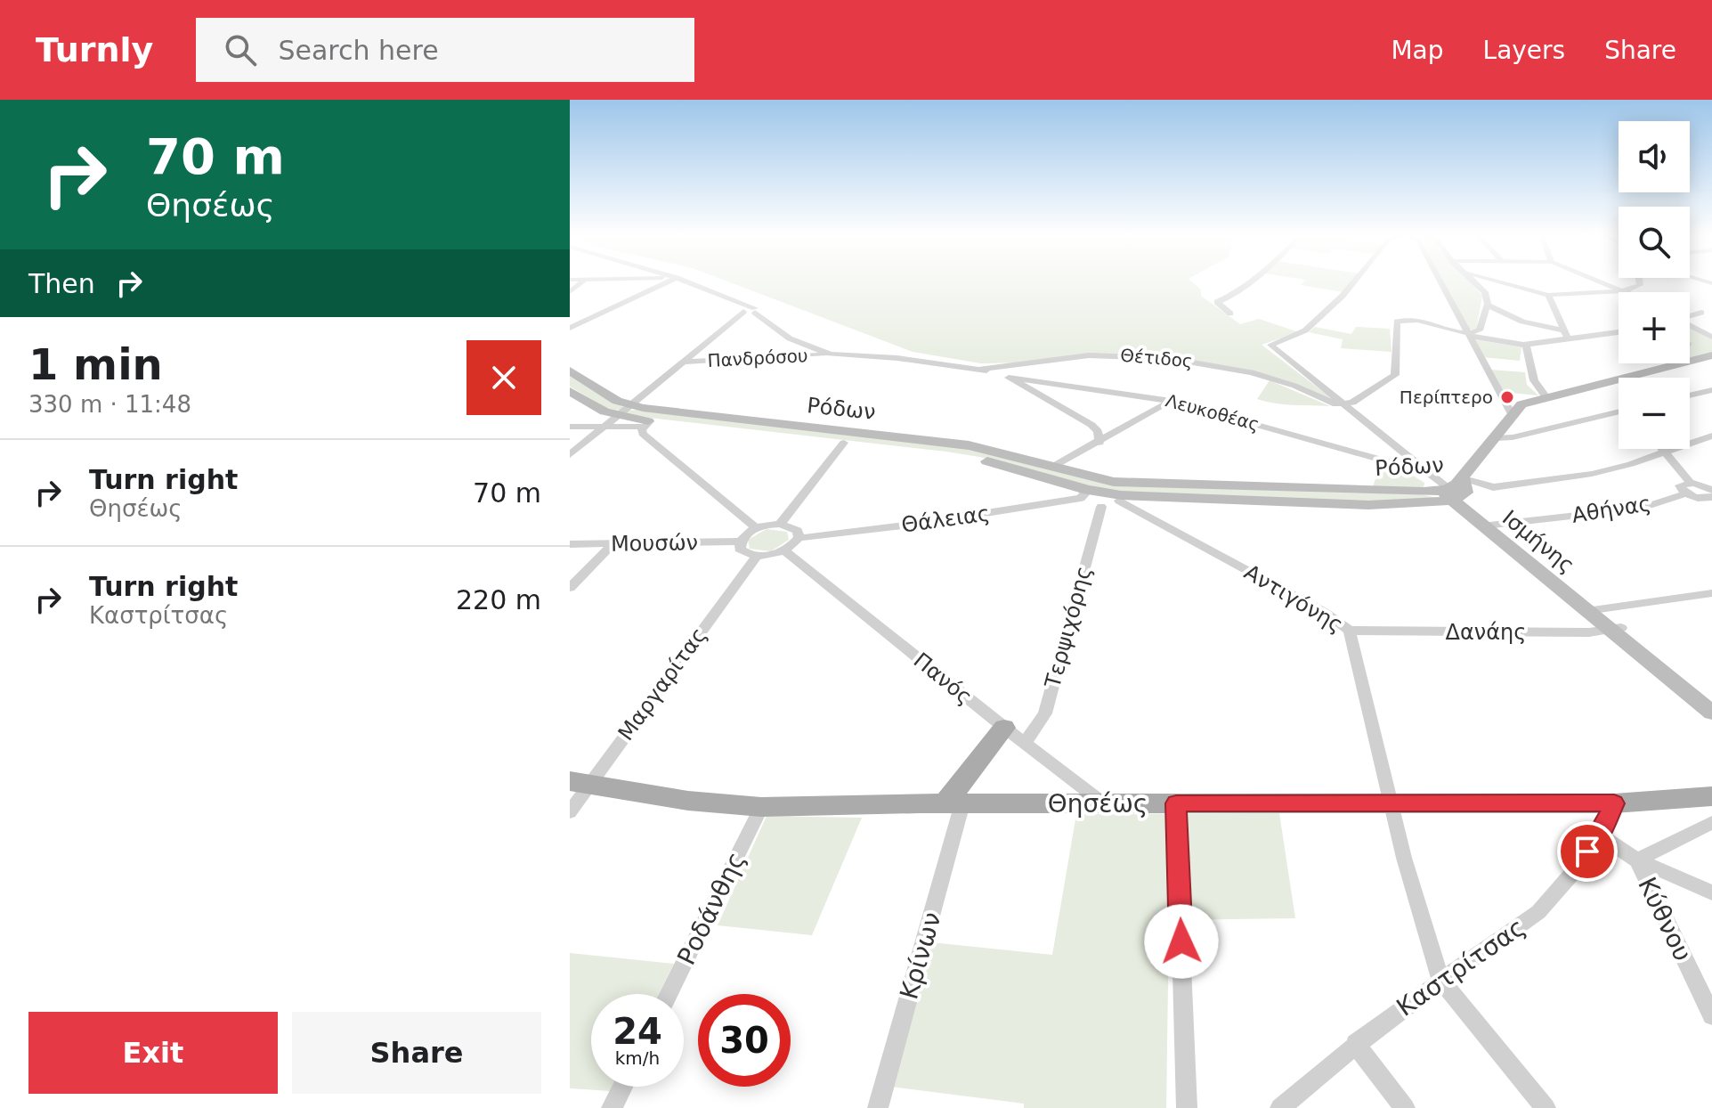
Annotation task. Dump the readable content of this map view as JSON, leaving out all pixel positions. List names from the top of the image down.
{
  "streets": {
    "main road": ["Θησέως"],
    "street": [
      "Πανδρόσου",
      "Θέτιδος",
      "Ρόδων",
      "Λευκοθέας",
      "Αθήνας",
      "Θάλειας",
      "Ισμήνης",
      "Μουσών",
      "Αντιγόνης",
      "Τερψιχόρης",
      "Δανάης",
      "Πανός",
      "Μαργαρίτας",
      "Ροδάνθης",
      "Κύθνου",
      "Κρίνων",
      "Καστρίτσας"
    ]
  },
  "crossings": [
    ["Πανδρόσου", "Θέτιδος"],
    ["Θέτιδος", "Λευκοθέας"],
    ["Θέτιδος", "Ισμήνης"],
    ["Ρόδων", "Θάλειας"],
    ["Ρόδων", "Ισμήνης"],
    ["Ρόδων", "Αντιγόνης"],
    ["Λευκοθέας", "Ισμήνης"],
    ["Αθήνας", "Ισμήνης"],
    ["Ισμήνης", "Δανάης"],
    ["Αντιγόνης", "Δανάης"],
    ["Αντιγόνης", "Θησέως"],
    ["Αντιγόνης", "Καστρίτσας"],
    ["Τερψιχόρης", "Πανός"],
    ["Πανός", "Θησέως"],
    ["Μαργαρίτας", "Θησέως"],
    ["Θησέως", "Ροδάνθης"],
    ["Θησέως", "Κρίνων"],
    ["Θησέως", "Καστρίτσας"]
  ],
  "places": ["Περίπτερο"],
  "page": {
    "header": "Turnly",
    "search": "Search here",
    "nav": ["Map", "Layers", "Share"],
    "turn": ["70 m", "Θησέως"],
    "map_buttons": ["+", "−"],
    "then": "Then",
    "heading": ["1 min", "330 m · 11:48"],
    "list": [
      {
        "name": "Turn right",
        "note": "Θησέως",
        "value": "70 m"
      },
      {
        "name": "Turn right",
        "note": "Καστρίτσας",
        "value": "220 m"
      }
    ],
    "speed": "24 km/h",
    "limit": "30",
    "buttons": ["Exit", "Share"]
  }
}
